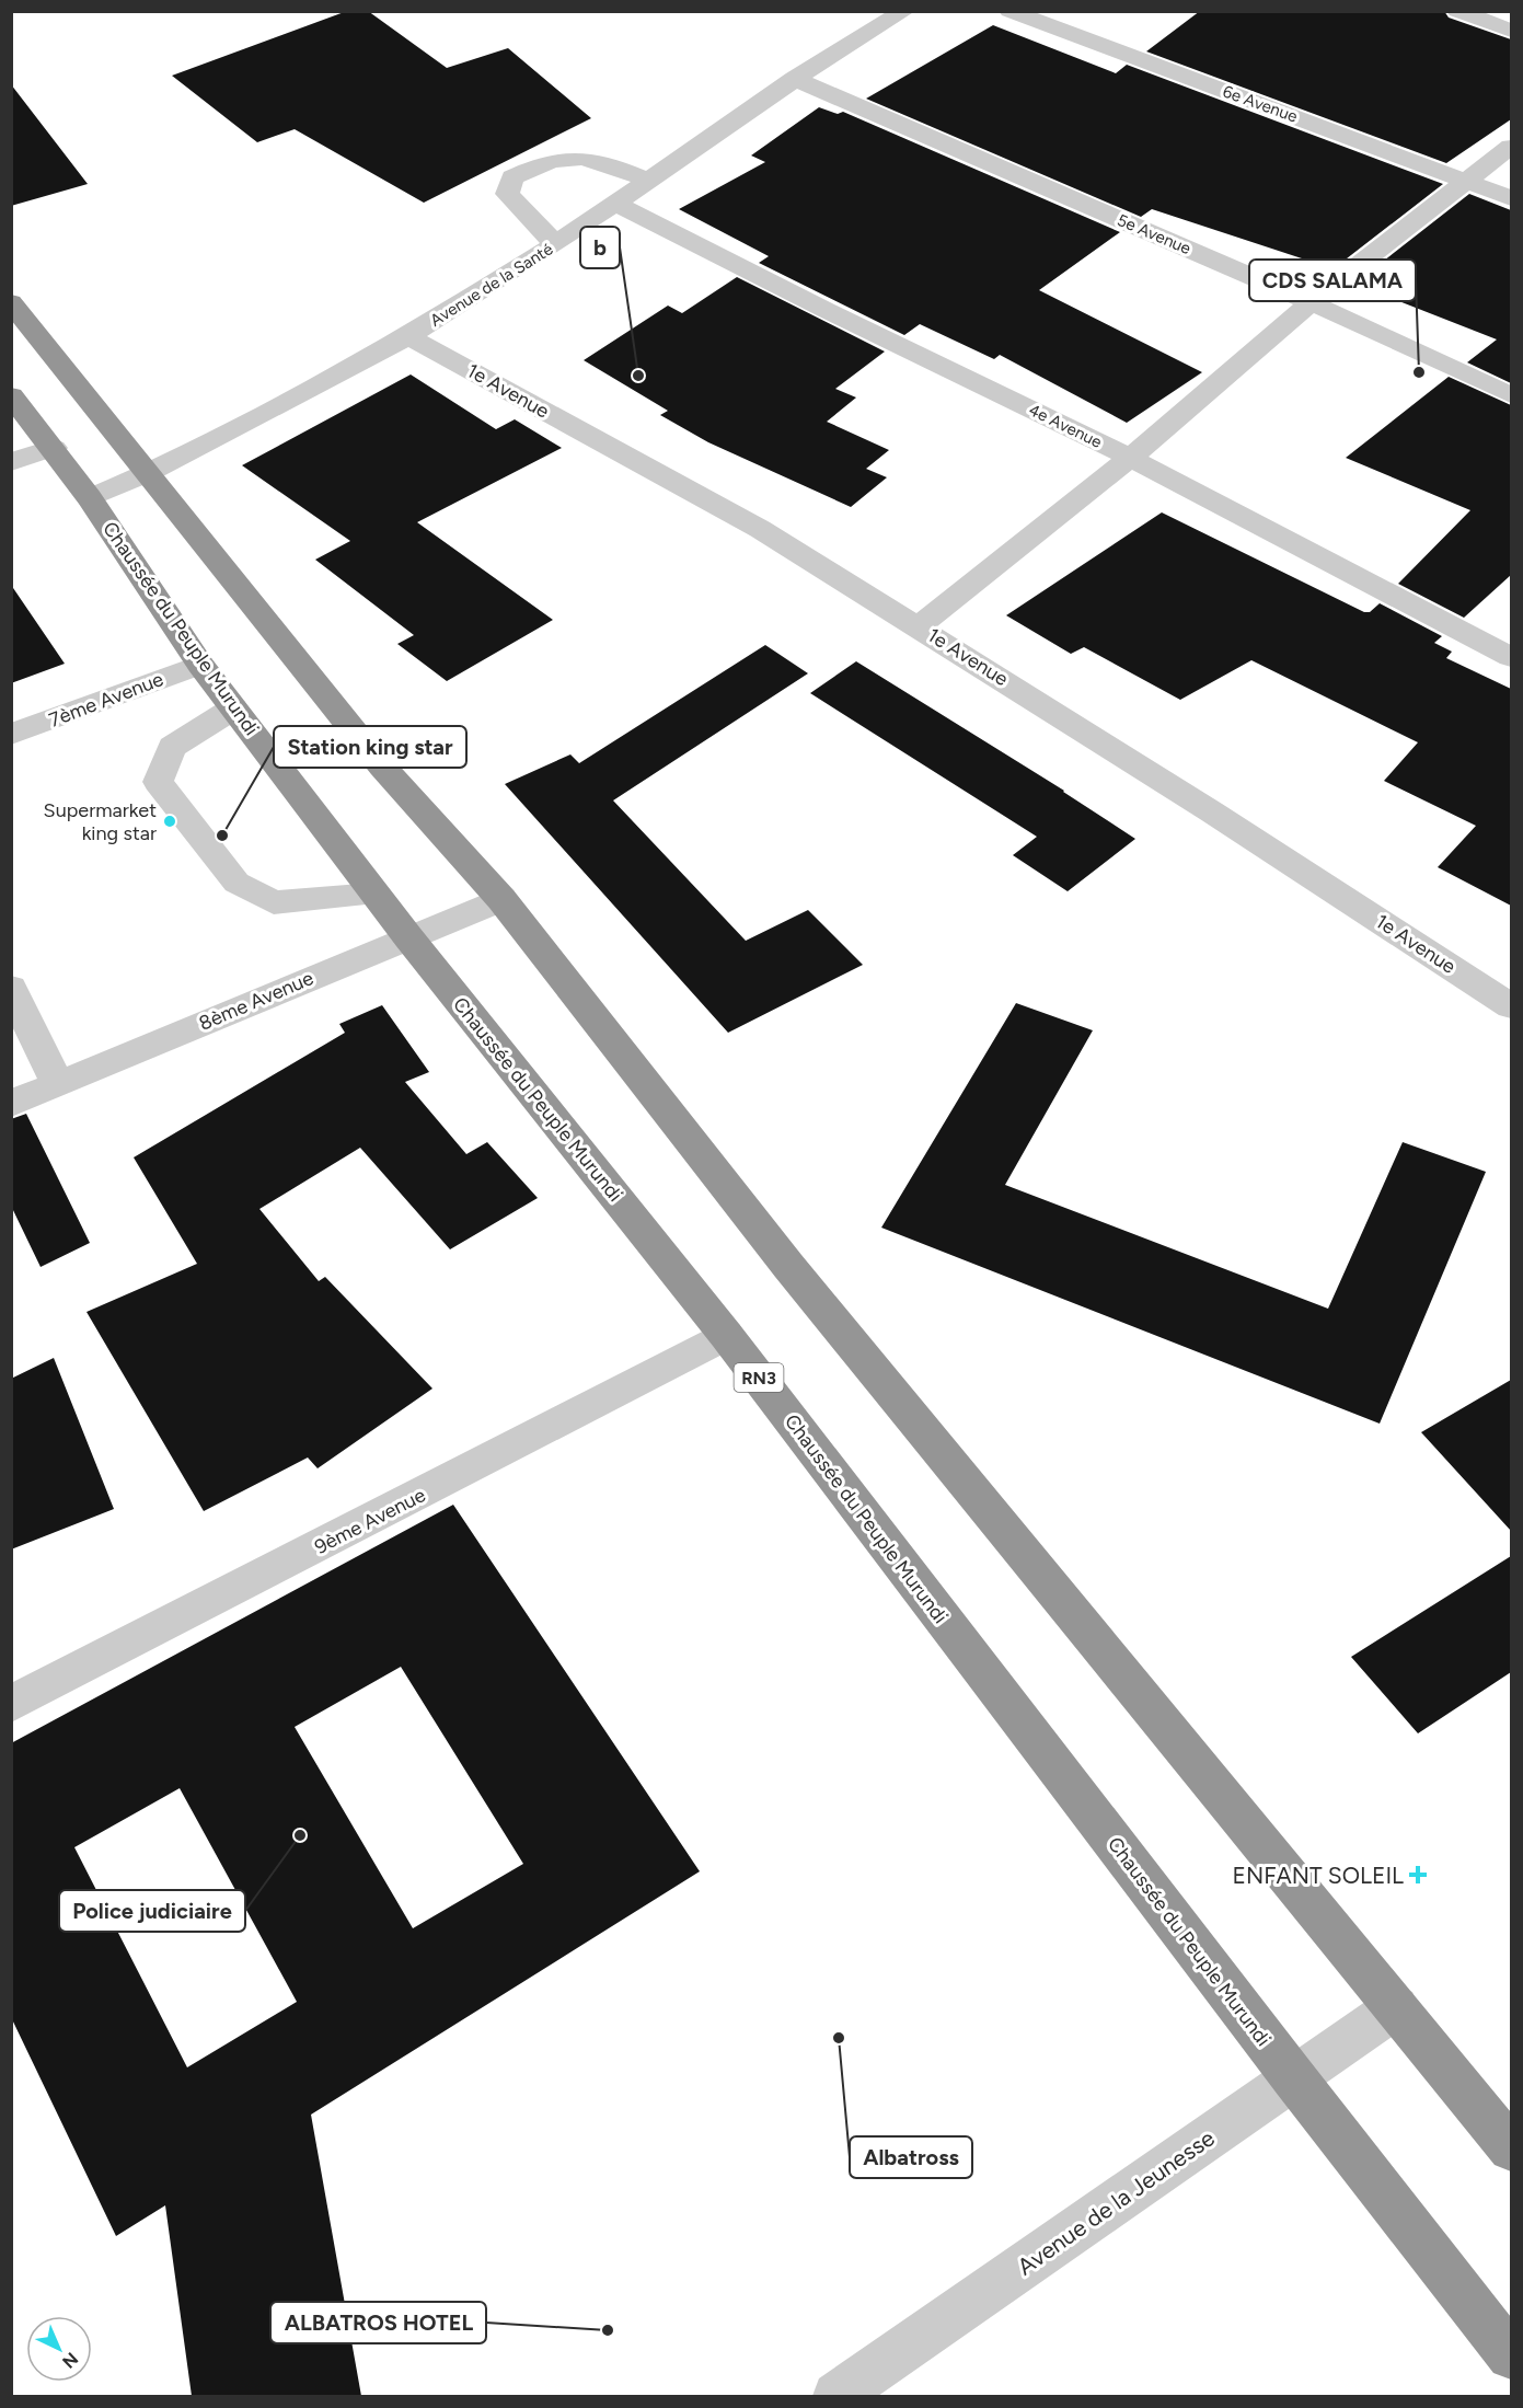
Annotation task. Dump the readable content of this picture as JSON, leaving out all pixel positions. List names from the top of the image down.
{
  "streets": {
    "highway": ["Chaussée du Peuple Murundi", "RN3"],
    "street": [
      "6e Avenue",
      "5e Avenue",
      "Avenue de la Santé",
      "1e Avenue",
      "4e Avenue",
      "7ème Avenue",
      "8ème Avenue",
      "9ème Avenue",
      "Avenue de la Jeunesse"
    ]
  },
  "crossings": [
    ["5e Avenue", "Avenue de la Santé"],
    ["Avenue de la Santé", "1e Avenue"],
    ["Avenue de la Santé", "4e Avenue"],
    ["Avenue de la Santé", "Chaussée du Peuple Murundi"],
    ["Chaussée du Peuple Murundi", "7ème Avenue"],
    ["Chaussée du Peuple Murundi", "8ème Avenue"],
    ["Chaussée du Peuple Murundi", "9ème Avenue"],
    ["Chaussée du Peuple Murundi", "Avenue de la Jeunesse"]
  ],
  "places": {
    "other": [
      "CDS SALAMA",
      "b",
      "Supermarket king star",
      "Station king star",
      "Police judiciaire",
      "Albatross",
      "ALBATROS HOTEL"
    ],
    "health": ["ENFANT SOLEIL"]
  },
  "north": "bottom right"
}
